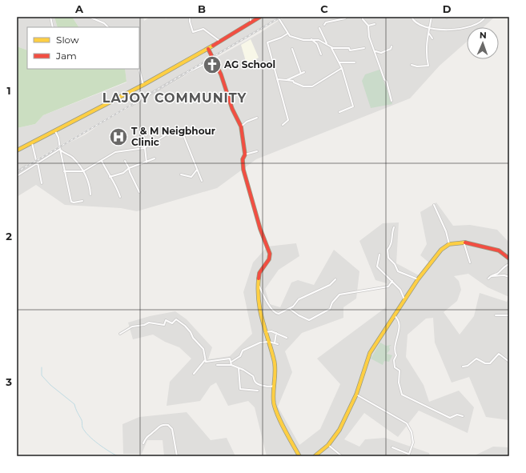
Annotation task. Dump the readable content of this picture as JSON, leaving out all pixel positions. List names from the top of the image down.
{
  "districts": ["LAJOY COMMUNITY"],
  "places": {
    "church": ["AG School"],
    "hospital": ["T & M Neigbhour Clinic"]
  },
  "legend": ["Slow", "Jam"],
  "north": "top",
  "grid": {
    "columns": [
      "A",
      "B",
      "C",
      "D"
    ],
    "rows": ["1", "2", "3"]
  }
}
